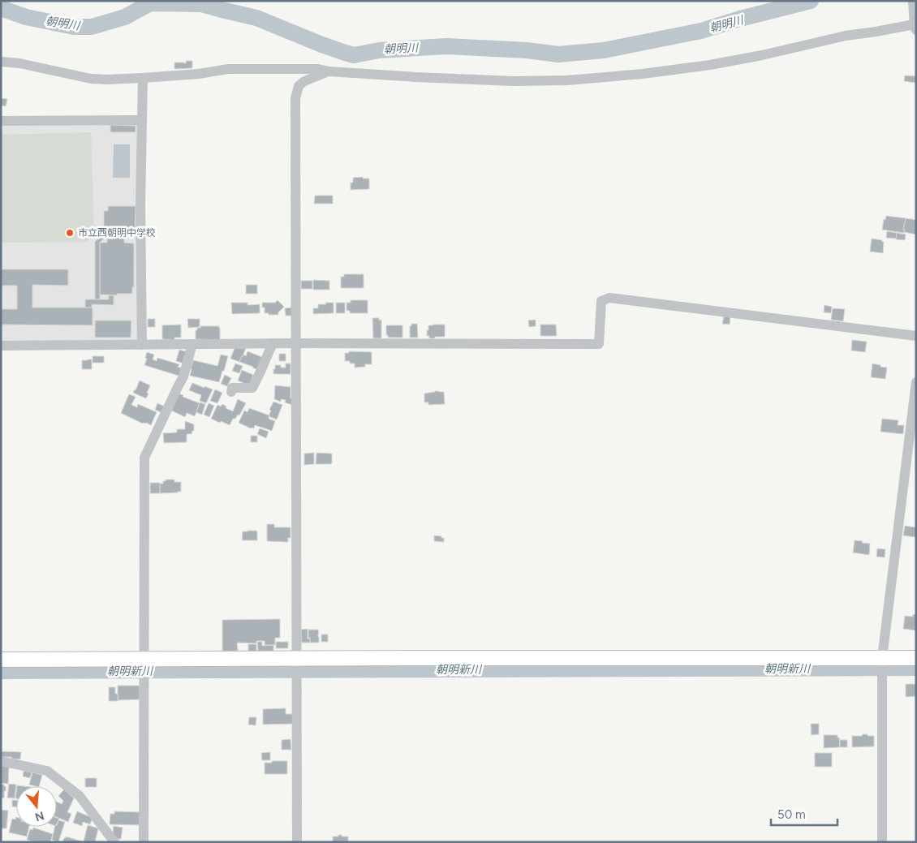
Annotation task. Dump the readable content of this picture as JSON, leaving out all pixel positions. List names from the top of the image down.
{
  "water": ["朝明川", "朝明新川"],
  "places": ["市立西朝明中学校"],
  "scale_bar": "50 m",
  "north": "bottom"
}
